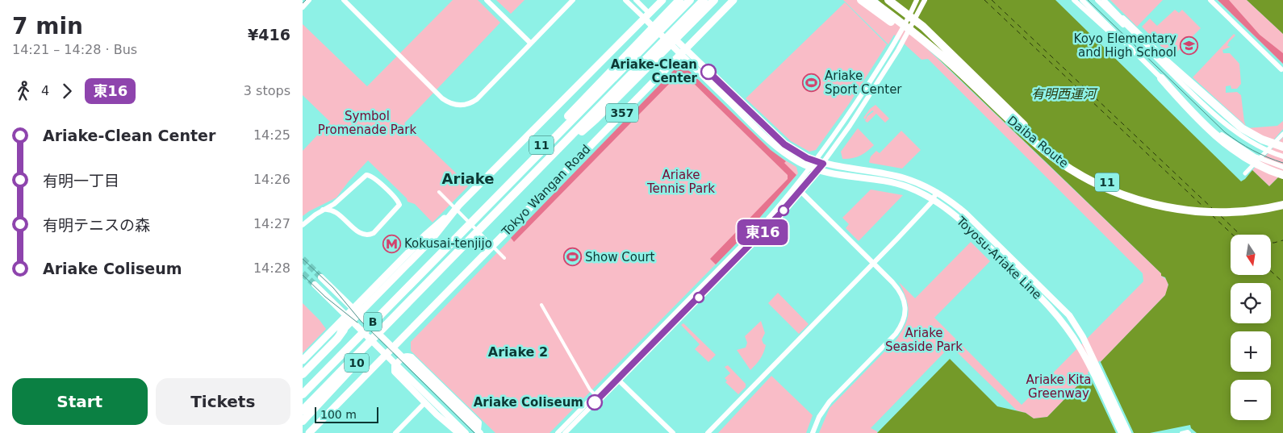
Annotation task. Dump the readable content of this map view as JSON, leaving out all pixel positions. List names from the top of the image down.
{
  "streets": {
    "highway": [
      "357",
      "Daiba Route",
      "11",
      "Tokyo Wangan Road",
      "B",
      "10"
    ],
    "main road": ["Toyosu-Ariake Line"]
  },
  "crossings": [
    ["Daiba Route", "11"],
    ["11", "B"],
    ["Tokyo Wangan Road", "Toyosu-Ariake Line"],
    ["B", "10"]
  ],
  "districts": ["Ariake", "Ariake 2"],
  "water": ["有明西運河"],
  "parks": [
    "Symbol Promenade Park",
    "Ariake Tennis Park",
    "Ariake Seaside Park",
    "Ariake Kita Greenway"
  ],
  "places": {
    "school or university": ["Koyo Elementary and High School"],
    "other": ["Ariake-Clean Center", "Ariake Coliseum"],
    "sports": ["Ariake Sport Center", "Show Court"],
    "metro station": ["Kokusai-tenjijo"]
  },
  "lines": ["bus line 東16"],
  "scale_bar": "100 m",
  "north": "bottom",
  "page": {
    "heading": ["7 min", "14:21 – 14:28 · Bus", "¥416"],
    "on_map": "東16",
    "legs": ["4", "東16", "3 stops"],
    "list": [
      {
        "name": "Ariake-Clean Center",
        "value": "14:25"
      },
      {
        "name": "有明一丁目",
        "value": "14:26"
      },
      {
        "name": "有明テニスの森",
        "value": "14:27"
      },
      {
        "name": "Ariake Coliseum",
        "value": "14:28"
      }
    ],
    "map_buttons": ["+", "−"],
    "buttons": ["Start", "Tickets"],
    "scale": "100 m"
  }
}
